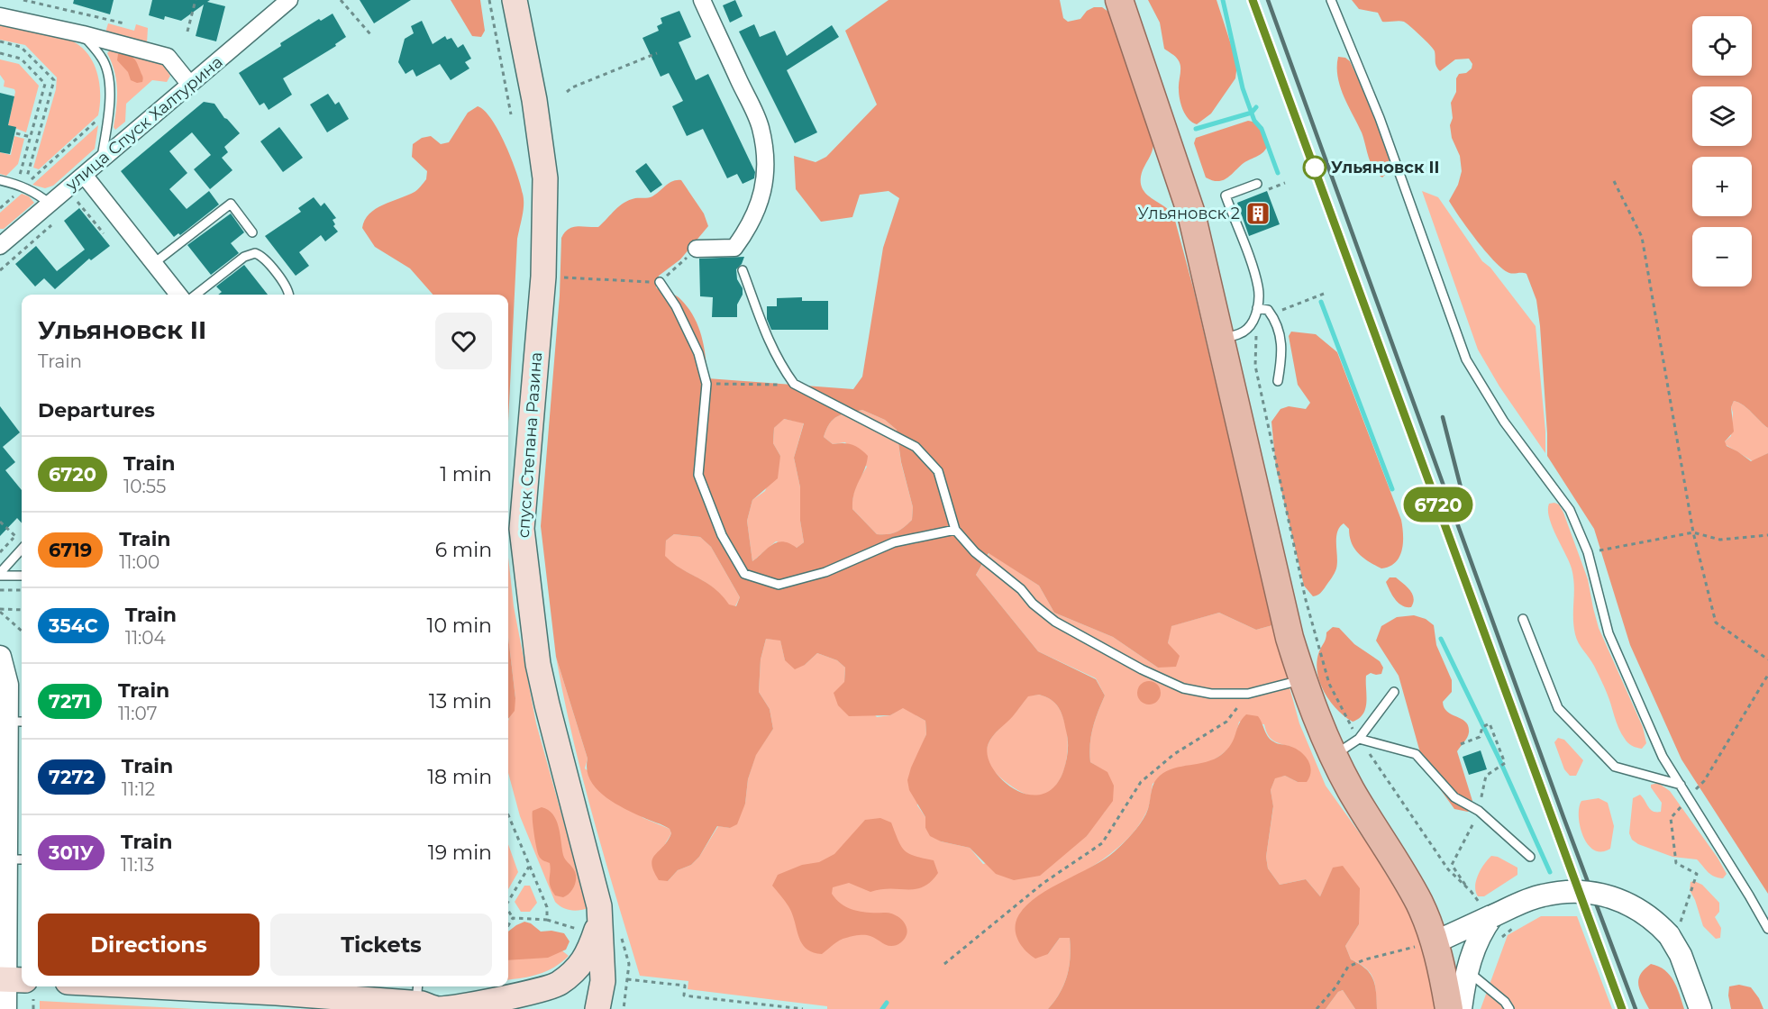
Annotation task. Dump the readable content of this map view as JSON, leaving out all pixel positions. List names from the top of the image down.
{
  "streets": {
    "main road": ["спуск Степана Разина"],
    "street": ["улица Спуск Халтурина"]
  },
  "places": {
    "other": ["Ульяновск II"],
    "building": ["Ульяновск 2"]
  },
  "page": {
    "on_map": "6720",
    "map_buttons": ["+", "−"],
    "heading": [
      ["Ульяновск II", "Train"],
      "Departures"
    ],
    "list": [
      {
        "mark": "6720",
        "name": "Train",
        "note": "10:55",
        "value": "1 min"
      },
      {
        "mark": "6719",
        "name": "Train",
        "note": "11:00",
        "value": "6 min"
      },
      {
        "mark": "354С",
        "name": "Train",
        "note": "11:04",
        "value": "10 min"
      },
      {
        "mark": "7271",
        "name": "Train",
        "note": "11:07",
        "value": "13 min"
      },
      {
        "mark": "7272",
        "name": "Train",
        "note": "11:12",
        "value": "18 min"
      },
      {
        "mark": "301У",
        "name": "Train",
        "note": "11:13",
        "value": "19 min"
      }
    ],
    "buttons": ["Directions", "Tickets"]
  }
}
